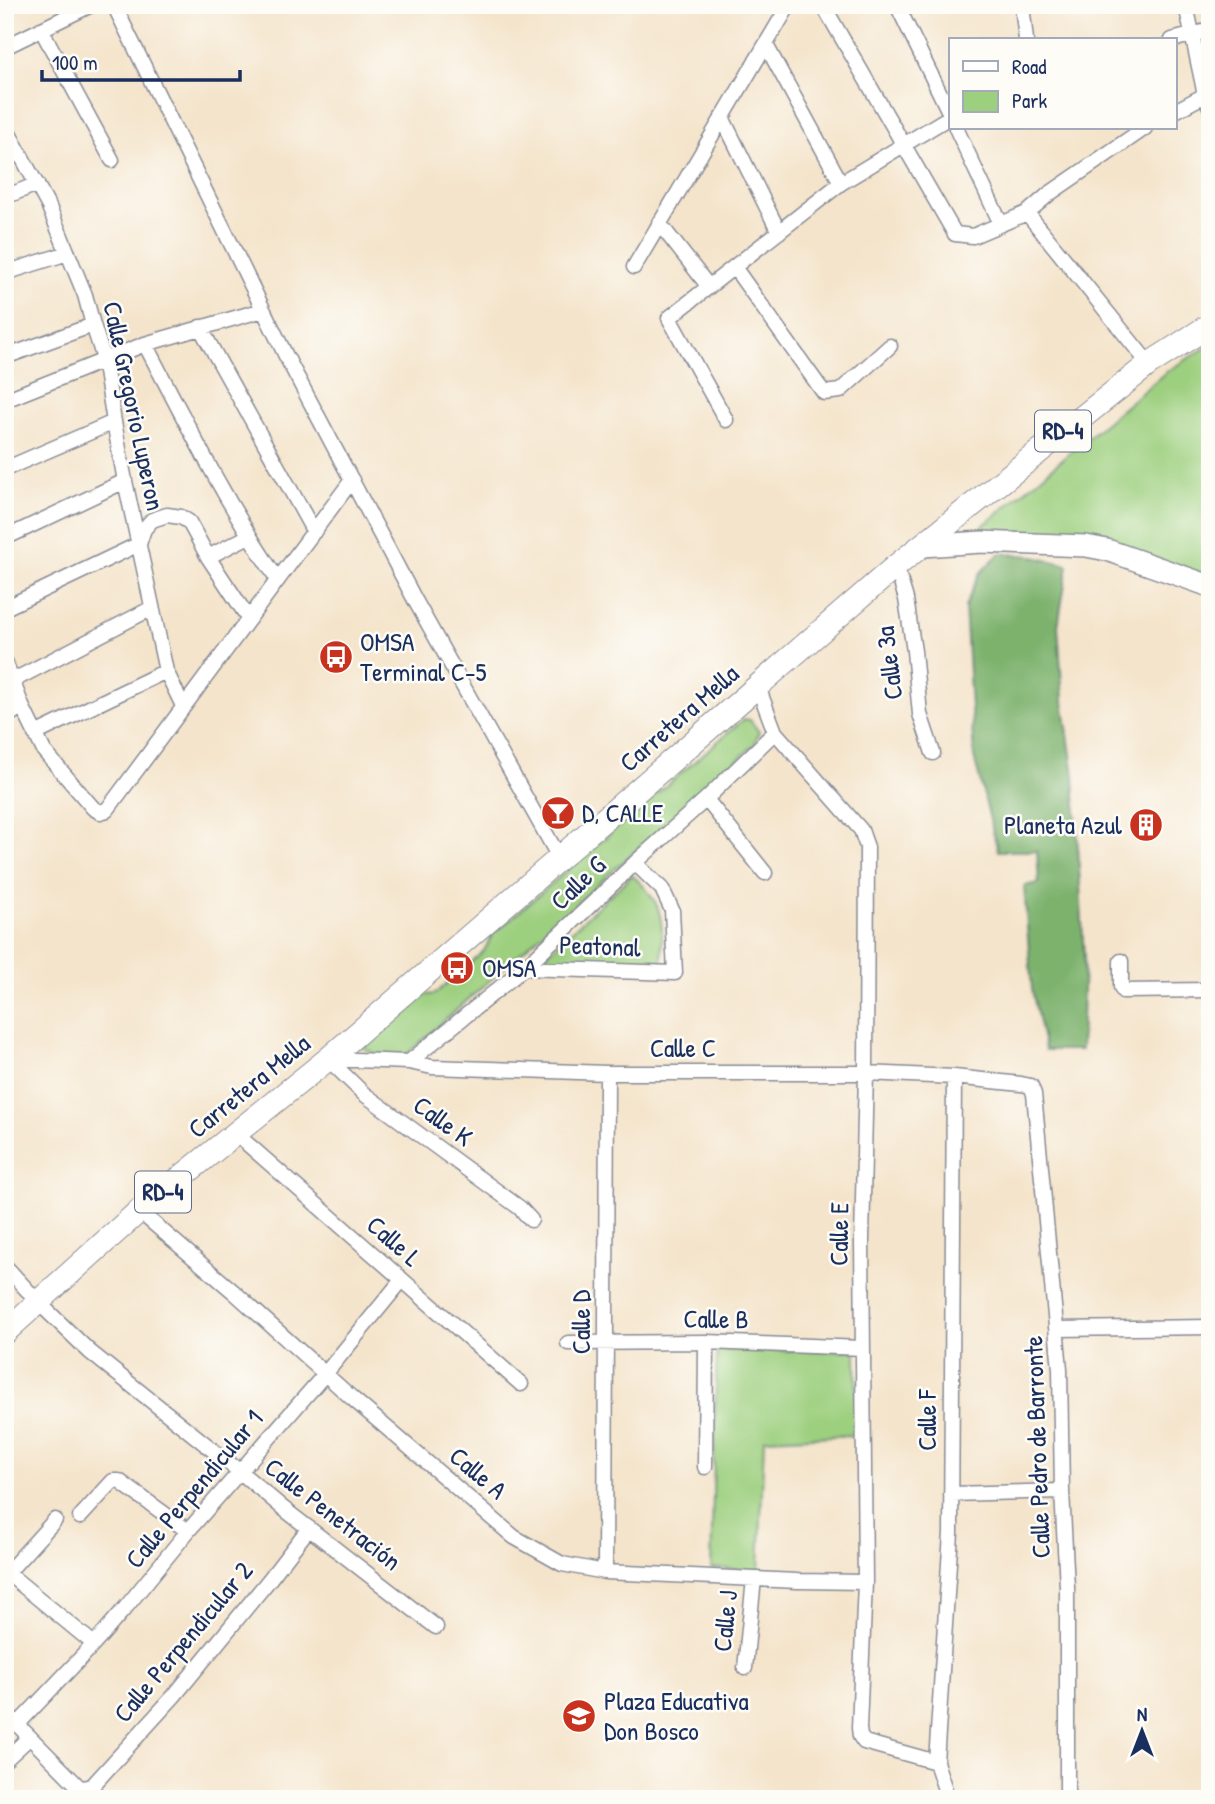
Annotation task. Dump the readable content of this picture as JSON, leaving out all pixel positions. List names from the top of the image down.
{
  "streets": {
    "main road": ["RD-4", "Carretera Mella"],
    "street": [
      "Calle Gregorio Luperon",
      "Calle 3a",
      "Calle G",
      "Peatonal",
      "Calle C",
      "Calle K",
      "Calle E",
      "Calle L",
      "Calle B",
      "Calle D",
      "Calle F",
      "Calle Pedro de Barronte",
      "Calle A",
      "Calle Perpendicular 1",
      "Calle Penetración",
      "Calle J",
      "Calle Perpendicular 2"
    ]
  },
  "crossings": [
    ["Calle 3a", "Carretera Mella"],
    ["Carretera Mella", "Calle C"],
    ["Carretera Mella", "Calle K"],
    ["Carretera Mella", "Calle E"],
    ["Carretera Mella", "Calle L"],
    ["Carretera Mella", "Calle A"],
    ["Carretera Mella", "Calle Penetración"],
    ["Calle G", "Peatonal"],
    ["Calle G", "Calle C"],
    ["Calle G", "Calle E"],
    ["Calle C", "Calle K"],
    ["Calle C", "Calle E"],
    ["Calle C", "Calle D"],
    ["Calle C", "Calle F"],
    ["Calle C", "Calle Pedro de Barronte"],
    ["Calle E", "Calle B"],
    ["Calle E", "Calle F"],
    ["Calle E", "Calle A"],
    ["Calle L", "Calle Perpendicular 1"],
    ["Calle B", "Calle D"],
    ["Calle D", "Calle A"],
    ["Calle A", "Calle Perpendicular 1"],
    ["Calle A", "Calle J"],
    ["Calle Perpendicular 1", "Calle Penetración"],
    ["Calle Penetración", "Calle Perpendicular 2"]
  ],
  "places": {
    "bus stop": ["OMSA Terminal C-5", "OMSA"],
    "bar": ["D, CALLE"],
    "building": ["Planeta Azul"],
    "school or university": ["Plaza Educativa Don Bosco"]
  },
  "legend": ["Road", "Park"],
  "scale_bar": "100 m",
  "north": "top"
}
